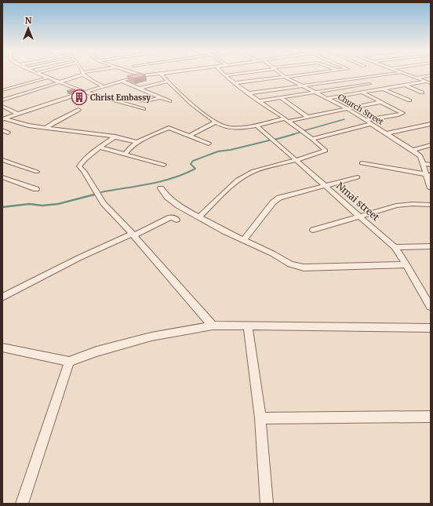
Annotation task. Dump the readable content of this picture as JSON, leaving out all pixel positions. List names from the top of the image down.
{
  "streets": {
    "street": ["Church Street", "Nmai street"]
  },
  "places": {
    "building": ["Christ Embassy"]
  },
  "north": "top"
}
